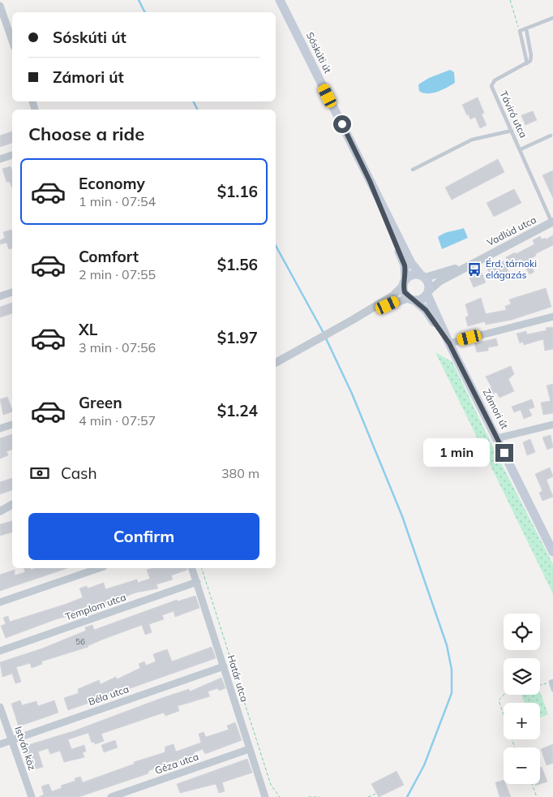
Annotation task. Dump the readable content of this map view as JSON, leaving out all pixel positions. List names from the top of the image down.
{
  "streets": {
    "main road": ["Sóskúti út", "Zámori út"],
    "street": [
      "Vadlúd utca",
      "Templom utca",
      "Határ utca",
      "Béla utca",
      "István köz",
      "Géza utca"
    ],
    "lane": ["Táviró utca"]
  },
  "crossings": [
    ["Sóskúti út", "Vadlúd utca"],
    ["Sóskúti út", "Zámori út"],
    ["Táviró utca", "Vadlúd utca"],
    ["Vadlúd utca", "Zámori út"],
    ["Templom utca", "Határ utca"],
    ["Határ utca", "Béla utca"],
    ["Határ utca", "Géza utca"],
    ["Béla utca", "István köz"]
  ],
  "places": {
    "bus stop": ["Érd, tárnoki elágazás"]
  },
  "house_numbers": ["56"],
  "page": {
    "banner": ["Sóskúti út", "Zámori út"],
    "heading": "Choose a ride",
    "list": [
      {
        "name": "Economy",
        "note": "1 min · 07:54",
        "value": "$1.16"
      },
      {
        "name": "Comfort",
        "note": "2 min · 07:55",
        "value": "$1.56"
      },
      {
        "name": "XL",
        "note": "3 min · 07:56",
        "value": "$1.97"
      },
      {
        "name": "Green",
        "note": "4 min · 07:57",
        "value": "$1.24"
      }
    ],
    "bubble": "1 min",
    "pay": ["Cash", "380 m"],
    "buttons": "Confirm",
    "map_buttons": ["+", "−"]
  }
}
